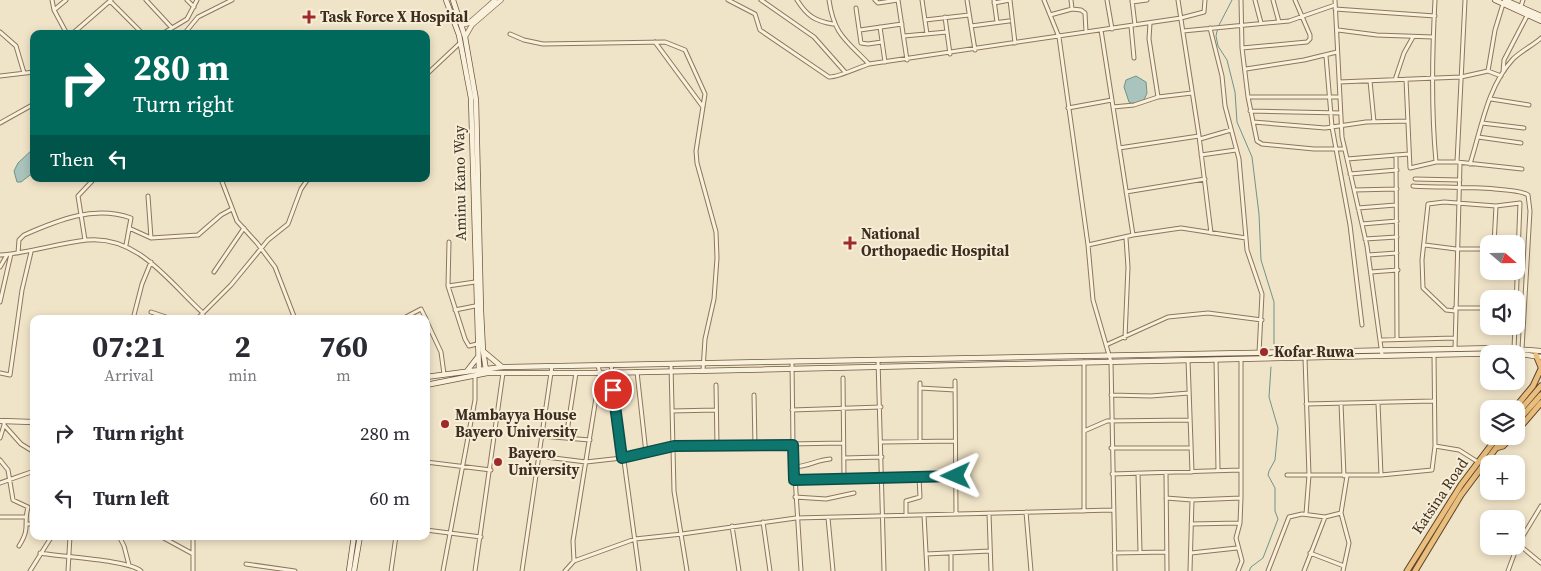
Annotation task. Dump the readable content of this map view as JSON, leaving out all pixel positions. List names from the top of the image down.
{
  "streets": {
    "highway": ["Katsina Road"],
    "main road": ["Aminu Kano Way"]
  },
  "places": {
    "health": ["Task Force X Hospital", "National Orthopaedic Hospital"],
    "other": ["Kofar Ruwa", "Mambayya House Bayero University", "Bayero University"]
  },
  "north": "right",
  "page": {
    "turn": ["280 m", "Turn right"],
    "then": "Then",
    "map_buttons": ["+", "−"],
    "eta": [
      "07:21",
      "Arrival",
      "2",
      "min",
      "760",
      "m"
    ],
    "list": [
      {
        "name": "Turn right",
        "value": "280 m"
      },
      {
        "name": "Turn left",
        "value": "60 m"
      }
    ]
  }
}
